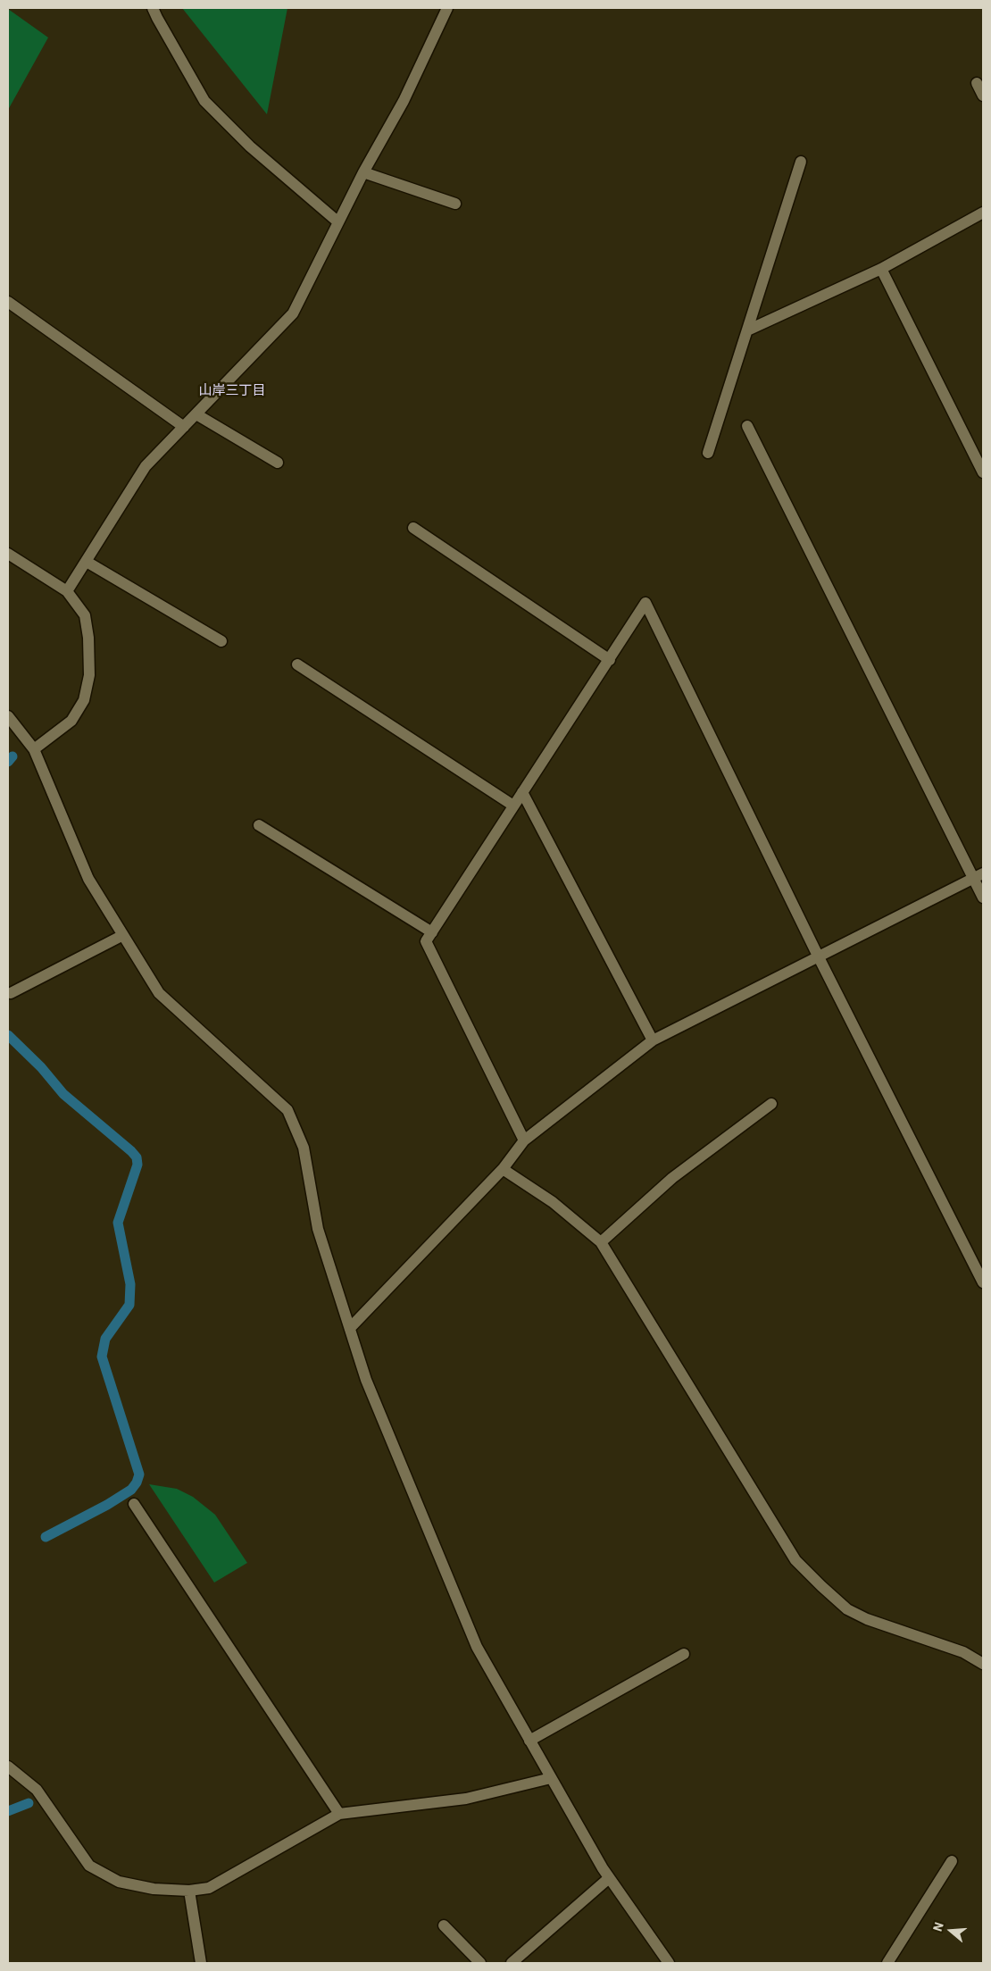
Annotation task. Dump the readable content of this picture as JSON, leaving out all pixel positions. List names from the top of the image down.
{
  "districts": ["山岸三丁目"],
  "north": "left"
}
